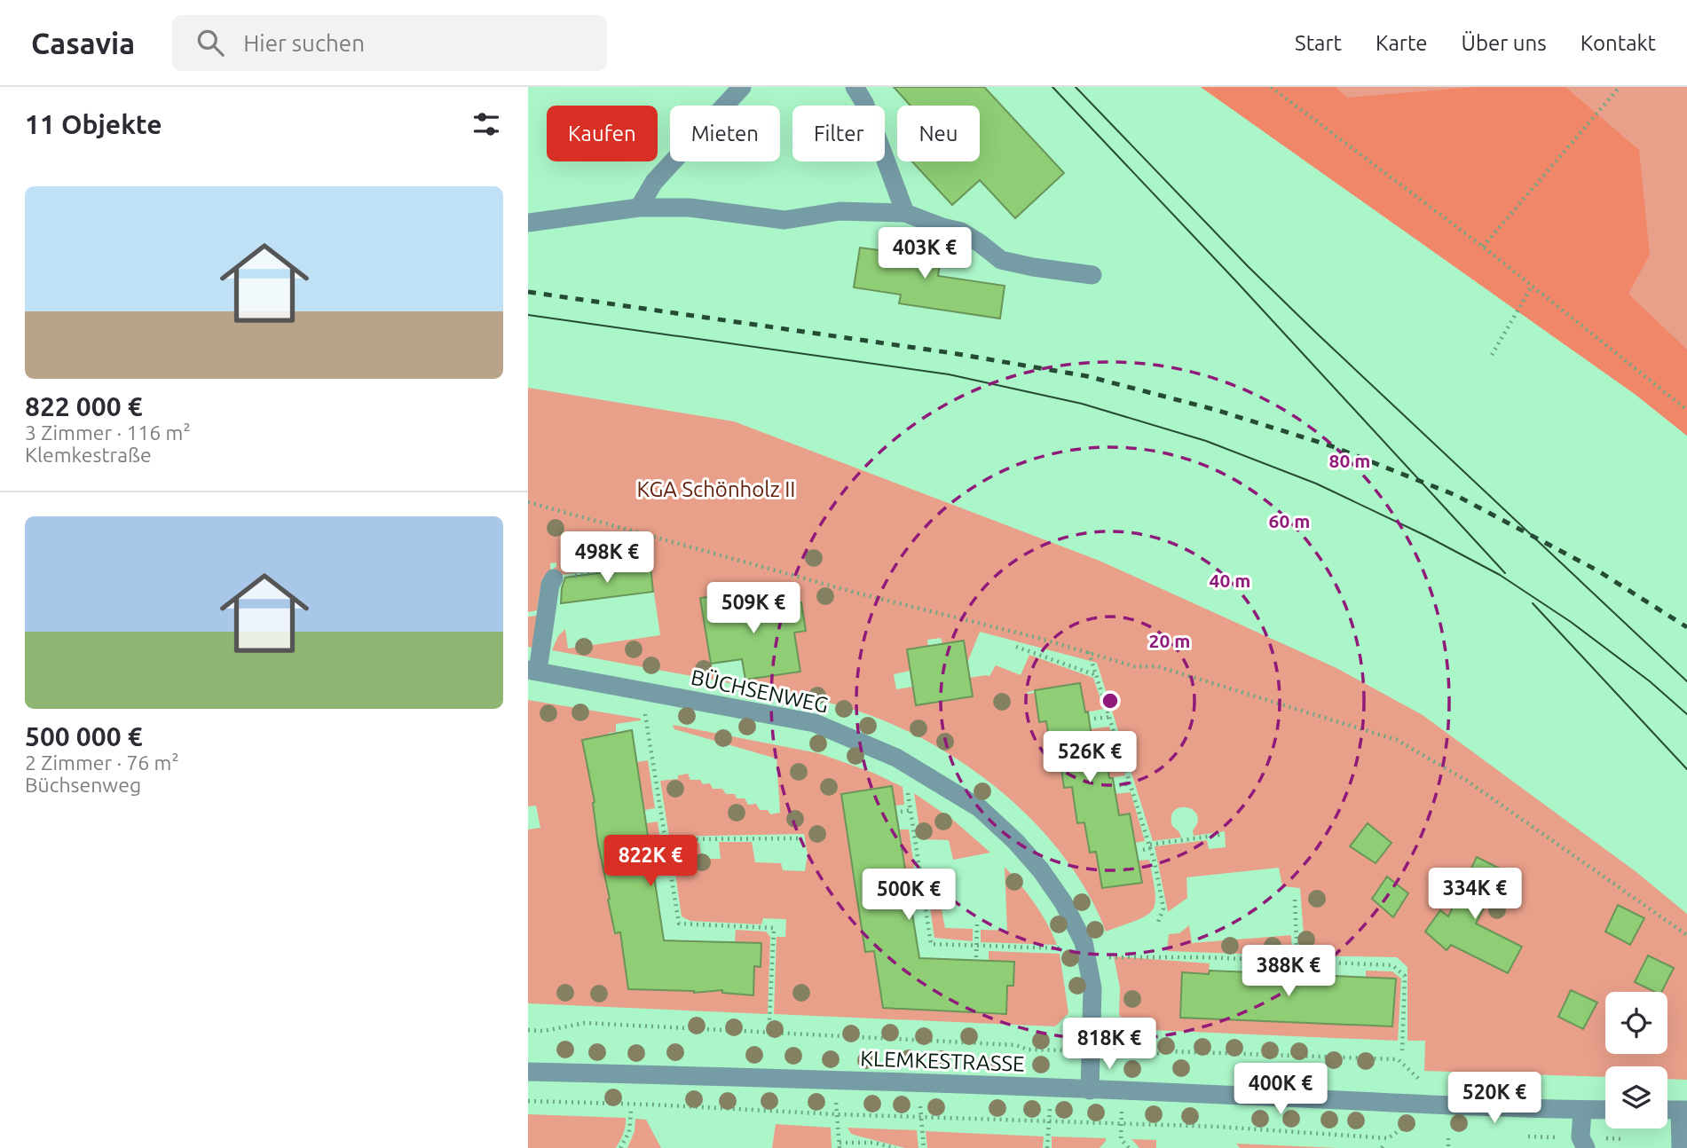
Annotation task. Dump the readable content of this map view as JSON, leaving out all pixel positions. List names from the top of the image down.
{
  "streets": {
    "street": ["BÜCHSENWEG", "KLEMKESTRASSE"]
  },
  "crossings": [
    ["BÜCHSENWEG", "KLEMKESTRASSE"]
  ],
  "parks": ["KGA Schönholz II"],
  "page": {
    "header": "Casavia",
    "search": "Hier suchen",
    "nav": [
      "Start",
      "Karte",
      "Über uns",
      "Kontakt"
    ],
    "heading": "11 Objekte",
    "chip": [
      "Kaufen",
      "Mieten",
      "Filter",
      "Neu"
    ],
    "list": [
      {
        "name": "822 000 €",
        "note": "3 Zimmer · 116 m² · Klemkestraße"
      },
      {
        "name": "500 000 €",
        "note": "2 Zimmer · 76 m² · Büchsenweg"
      }
    ],
    "price": [
      "403K €",
      "498K €",
      "509K €",
      "526K €",
      "822K €",
      "334K €",
      "500K €",
      "388K €",
      "818K €",
      "400K €",
      "520K €"
    ]
  },
  "rings": [
    "80 m",
    "60 m",
    "40 m",
    "20 m"
  ]
}
